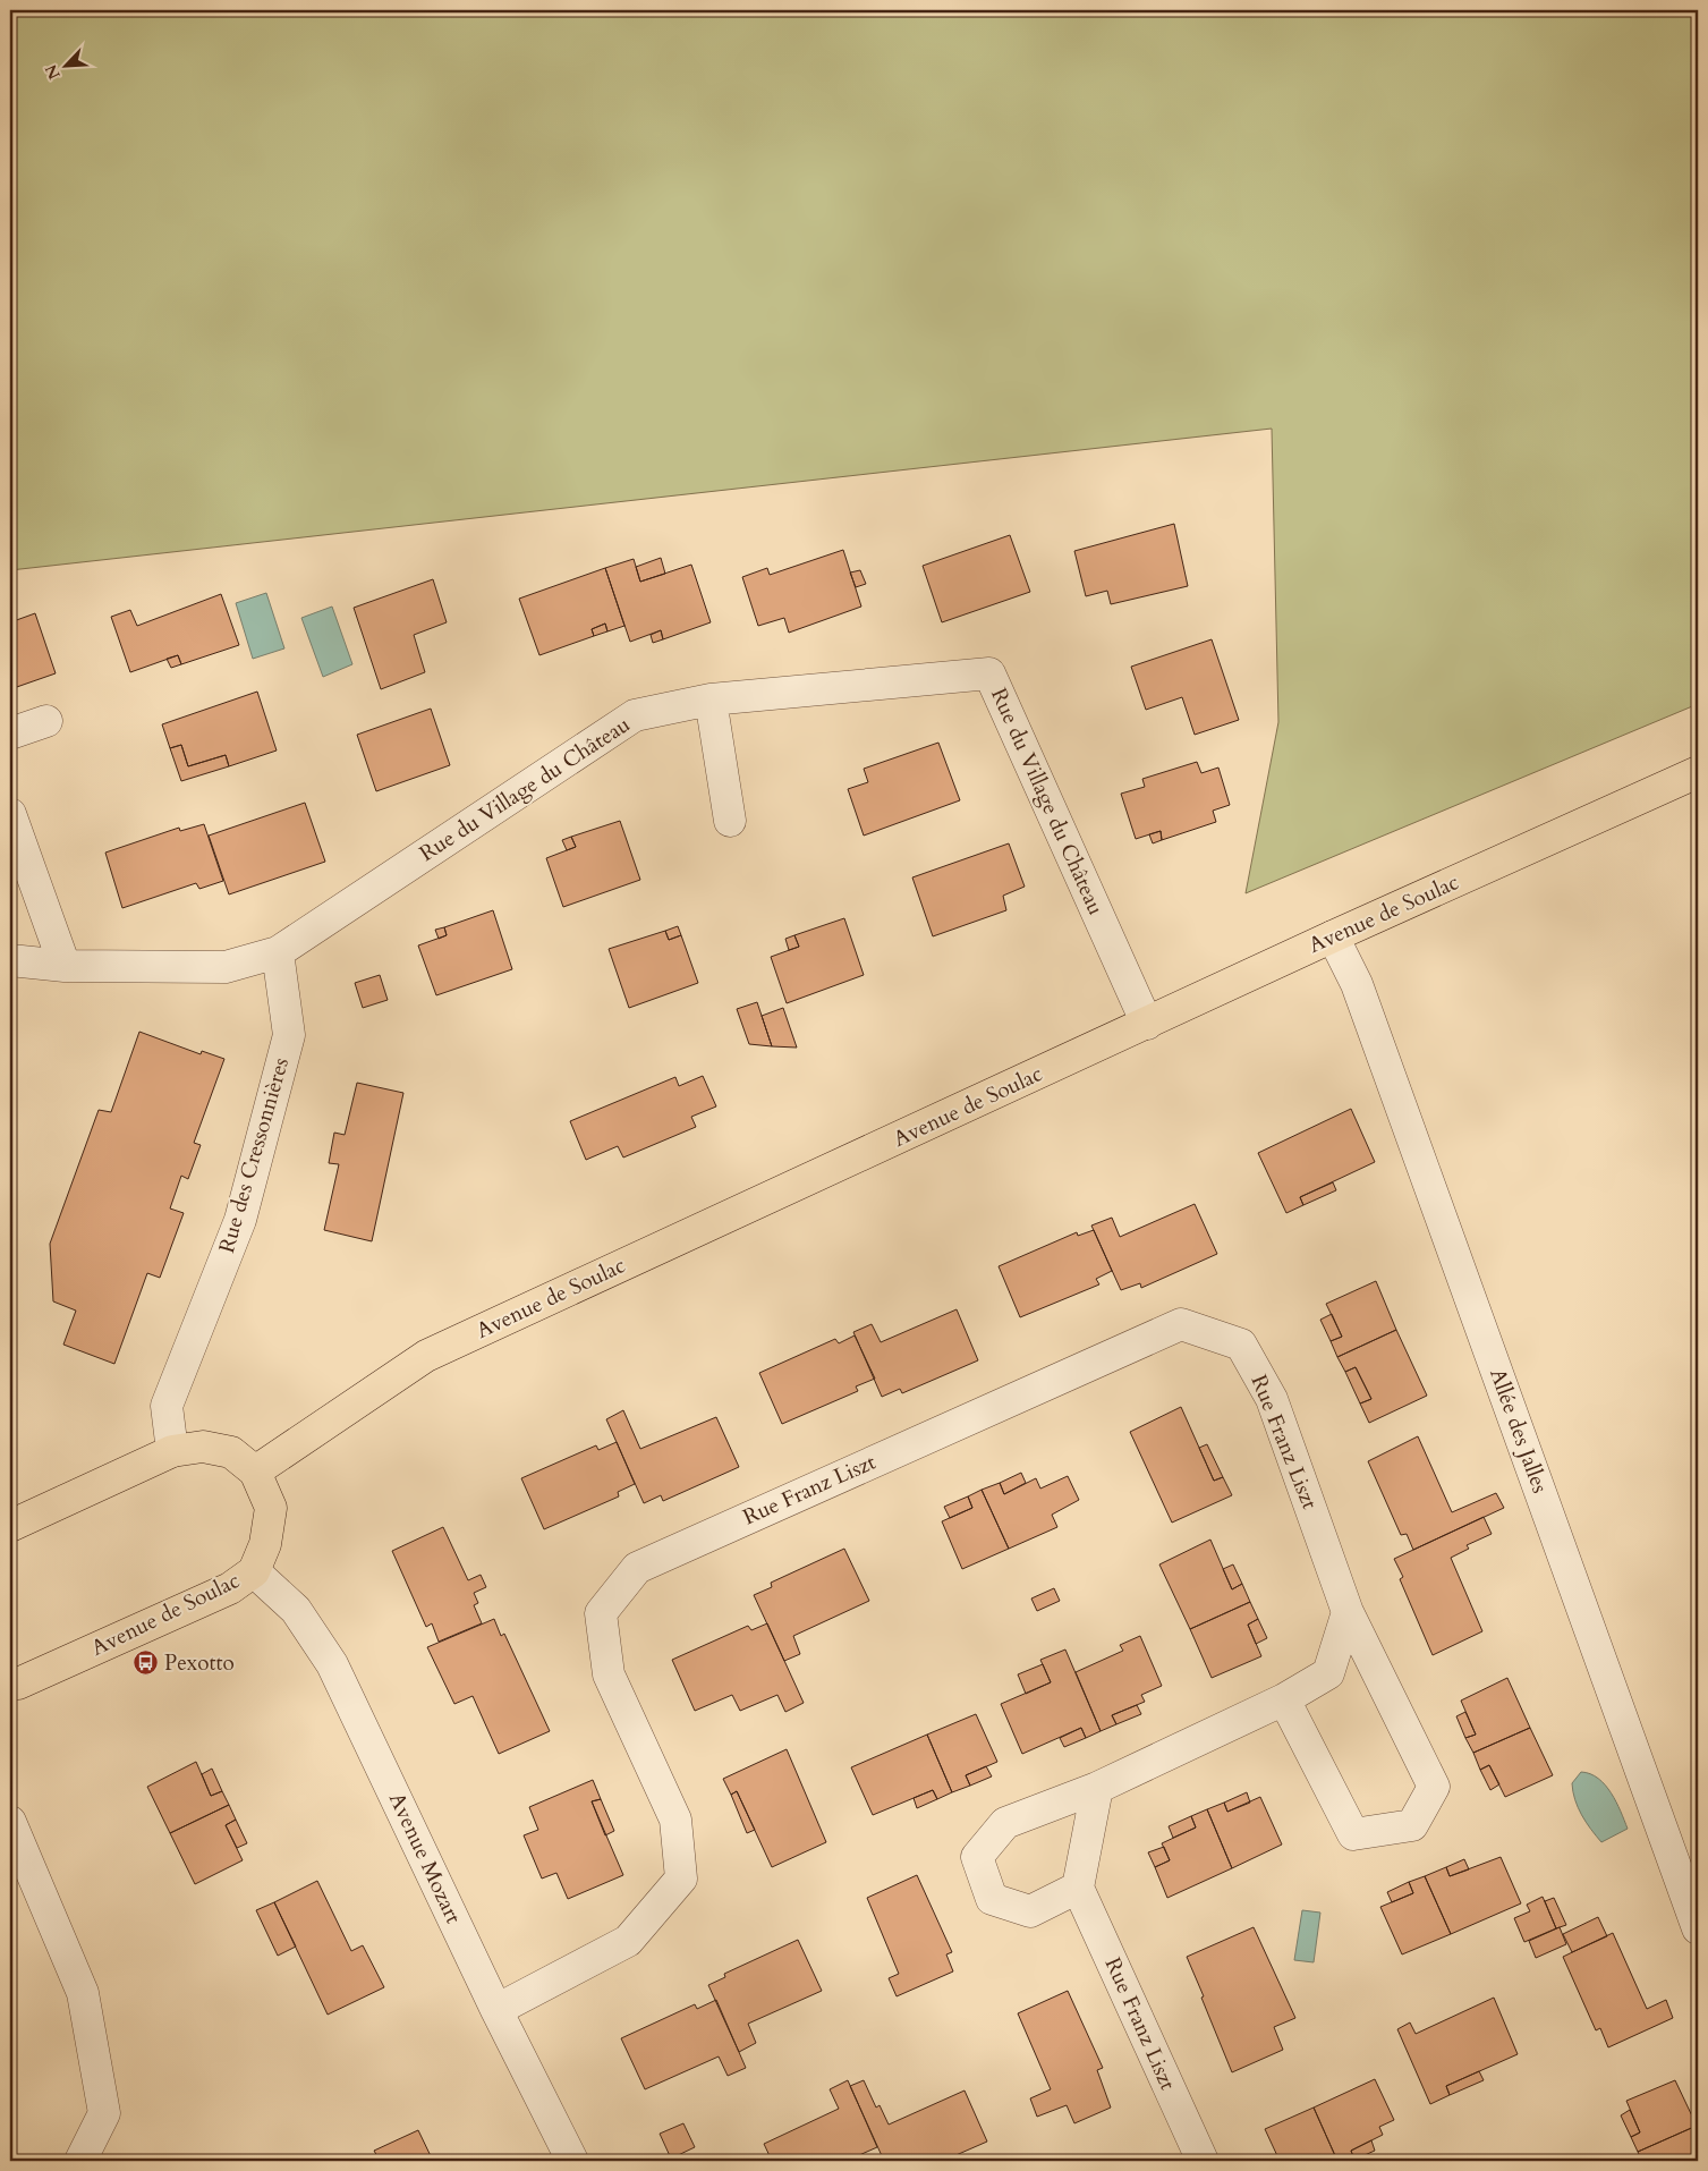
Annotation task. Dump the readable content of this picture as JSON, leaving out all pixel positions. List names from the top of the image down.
{
  "streets": {
    "main road": ["Avenue de Soulac"],
    "street": [
      "Rue du Village du Château",
      "Rue des Cressonnières",
      "Allée des Jalles",
      "Rue Franz Liszt",
      "Avenue Mozart"
    ]
  },
  "crossings": [
    ["Rue du Village du Château", "Avenue de Soulac"],
    ["Rue du Village du Château", "Rue des Cressonnières"],
    ["Avenue de Soulac", "Rue des Cressonnières"],
    ["Avenue de Soulac", "Allée des Jalles"],
    ["Avenue de Soulac", "Avenue Mozart"],
    ["Rue Franz Liszt", "Avenue Mozart"]
  ],
  "places": {
    "bus stop": ["Pexotto"]
  },
  "north": "bottom left"
}
